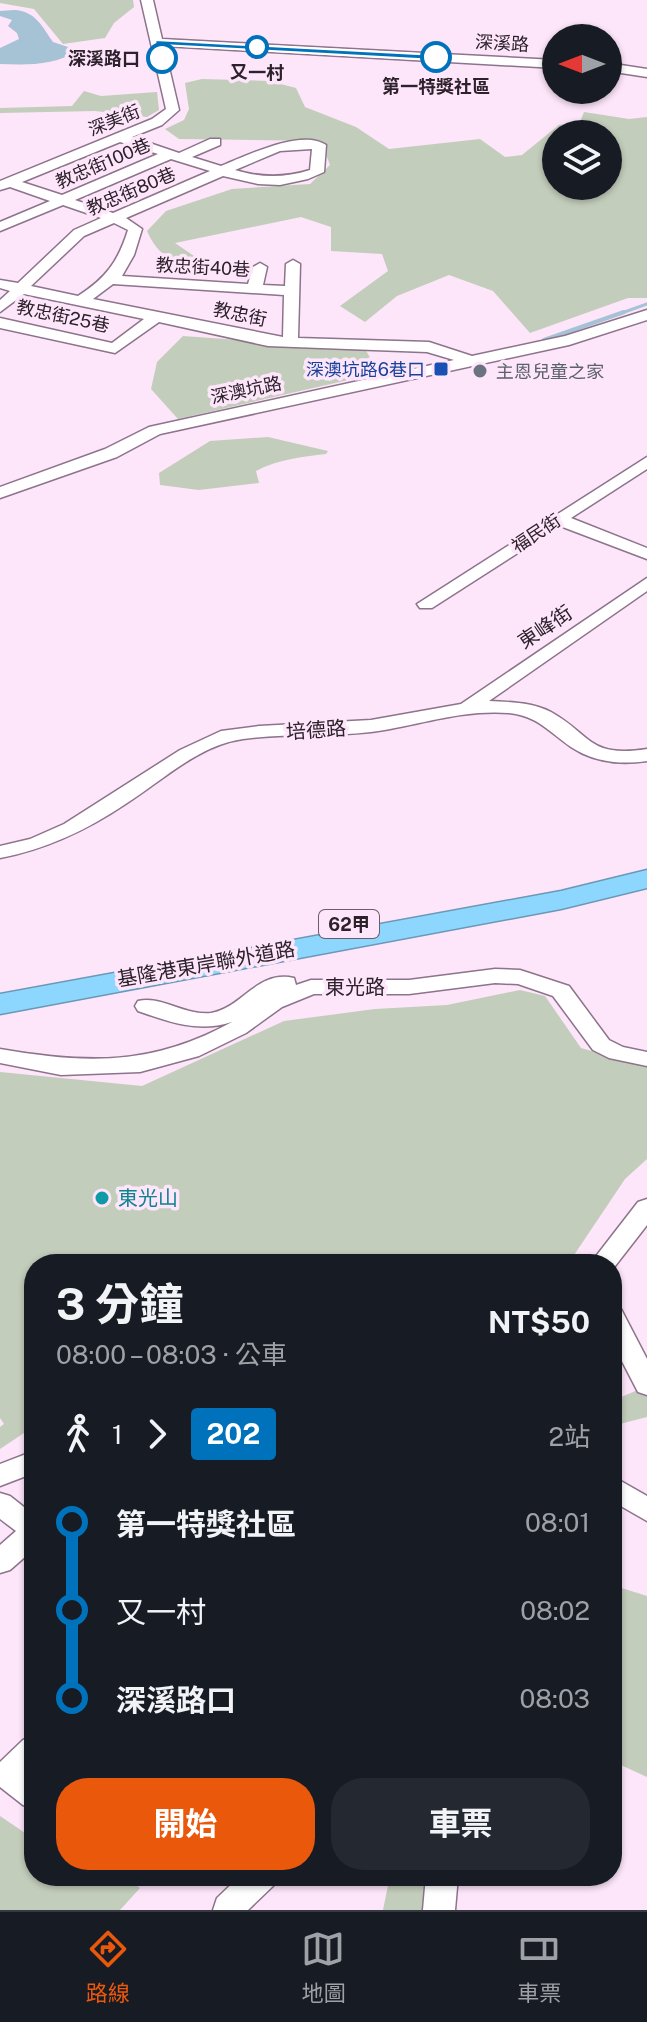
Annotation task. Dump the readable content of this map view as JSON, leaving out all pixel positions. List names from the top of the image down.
{
  "streets": {
    "highway": ["62甲", "基隆港東岸聯外道路"],
    "street": [
      "深溪路",
      "深美街",
      "教忠街100巷",
      "教忠街80巷",
      "教忠街40巷",
      "教忠街",
      "教忠街25巷",
      "深澳坑路",
      "福民街",
      "東峰街",
      "培德路",
      "東光路"
    ]
  },
  "crossings": [
    ["深溪路", "深美街"],
    ["深美街", "教忠街100巷"],
    ["教忠街100巷", "教忠街80巷"],
    ["教忠街80巷", "教忠街"],
    ["教忠街", "教忠街25巷"],
    ["教忠街", "深澳坑路"],
    ["東峰街", "培德路"]
  ],
  "places": {
    "other": [
      "又一村",
      "第一特獎社區",
      "深溪路口",
      "主恩兒童之家",
      "東光山"
    ],
    "transit": ["深澳坑路6巷口"]
  },
  "lines": ["bus line 202"],
  "north": "left",
  "page": {
    "heading": ["3 分鐘", "08:00 – 08:03 · 公車", "NT$50"],
    "legs": ["1", "202", "2站"],
    "list": [
      {
        "name": "第一特獎社區",
        "value": "08:01"
      },
      {
        "name": "又一村",
        "value": "08:02"
      },
      {
        "name": "深溪路口",
        "value": "08:03"
      }
    ],
    "buttons": ["開始", "車票"],
    "tabs": ["路線", "地圖", "車票"]
  }
}
